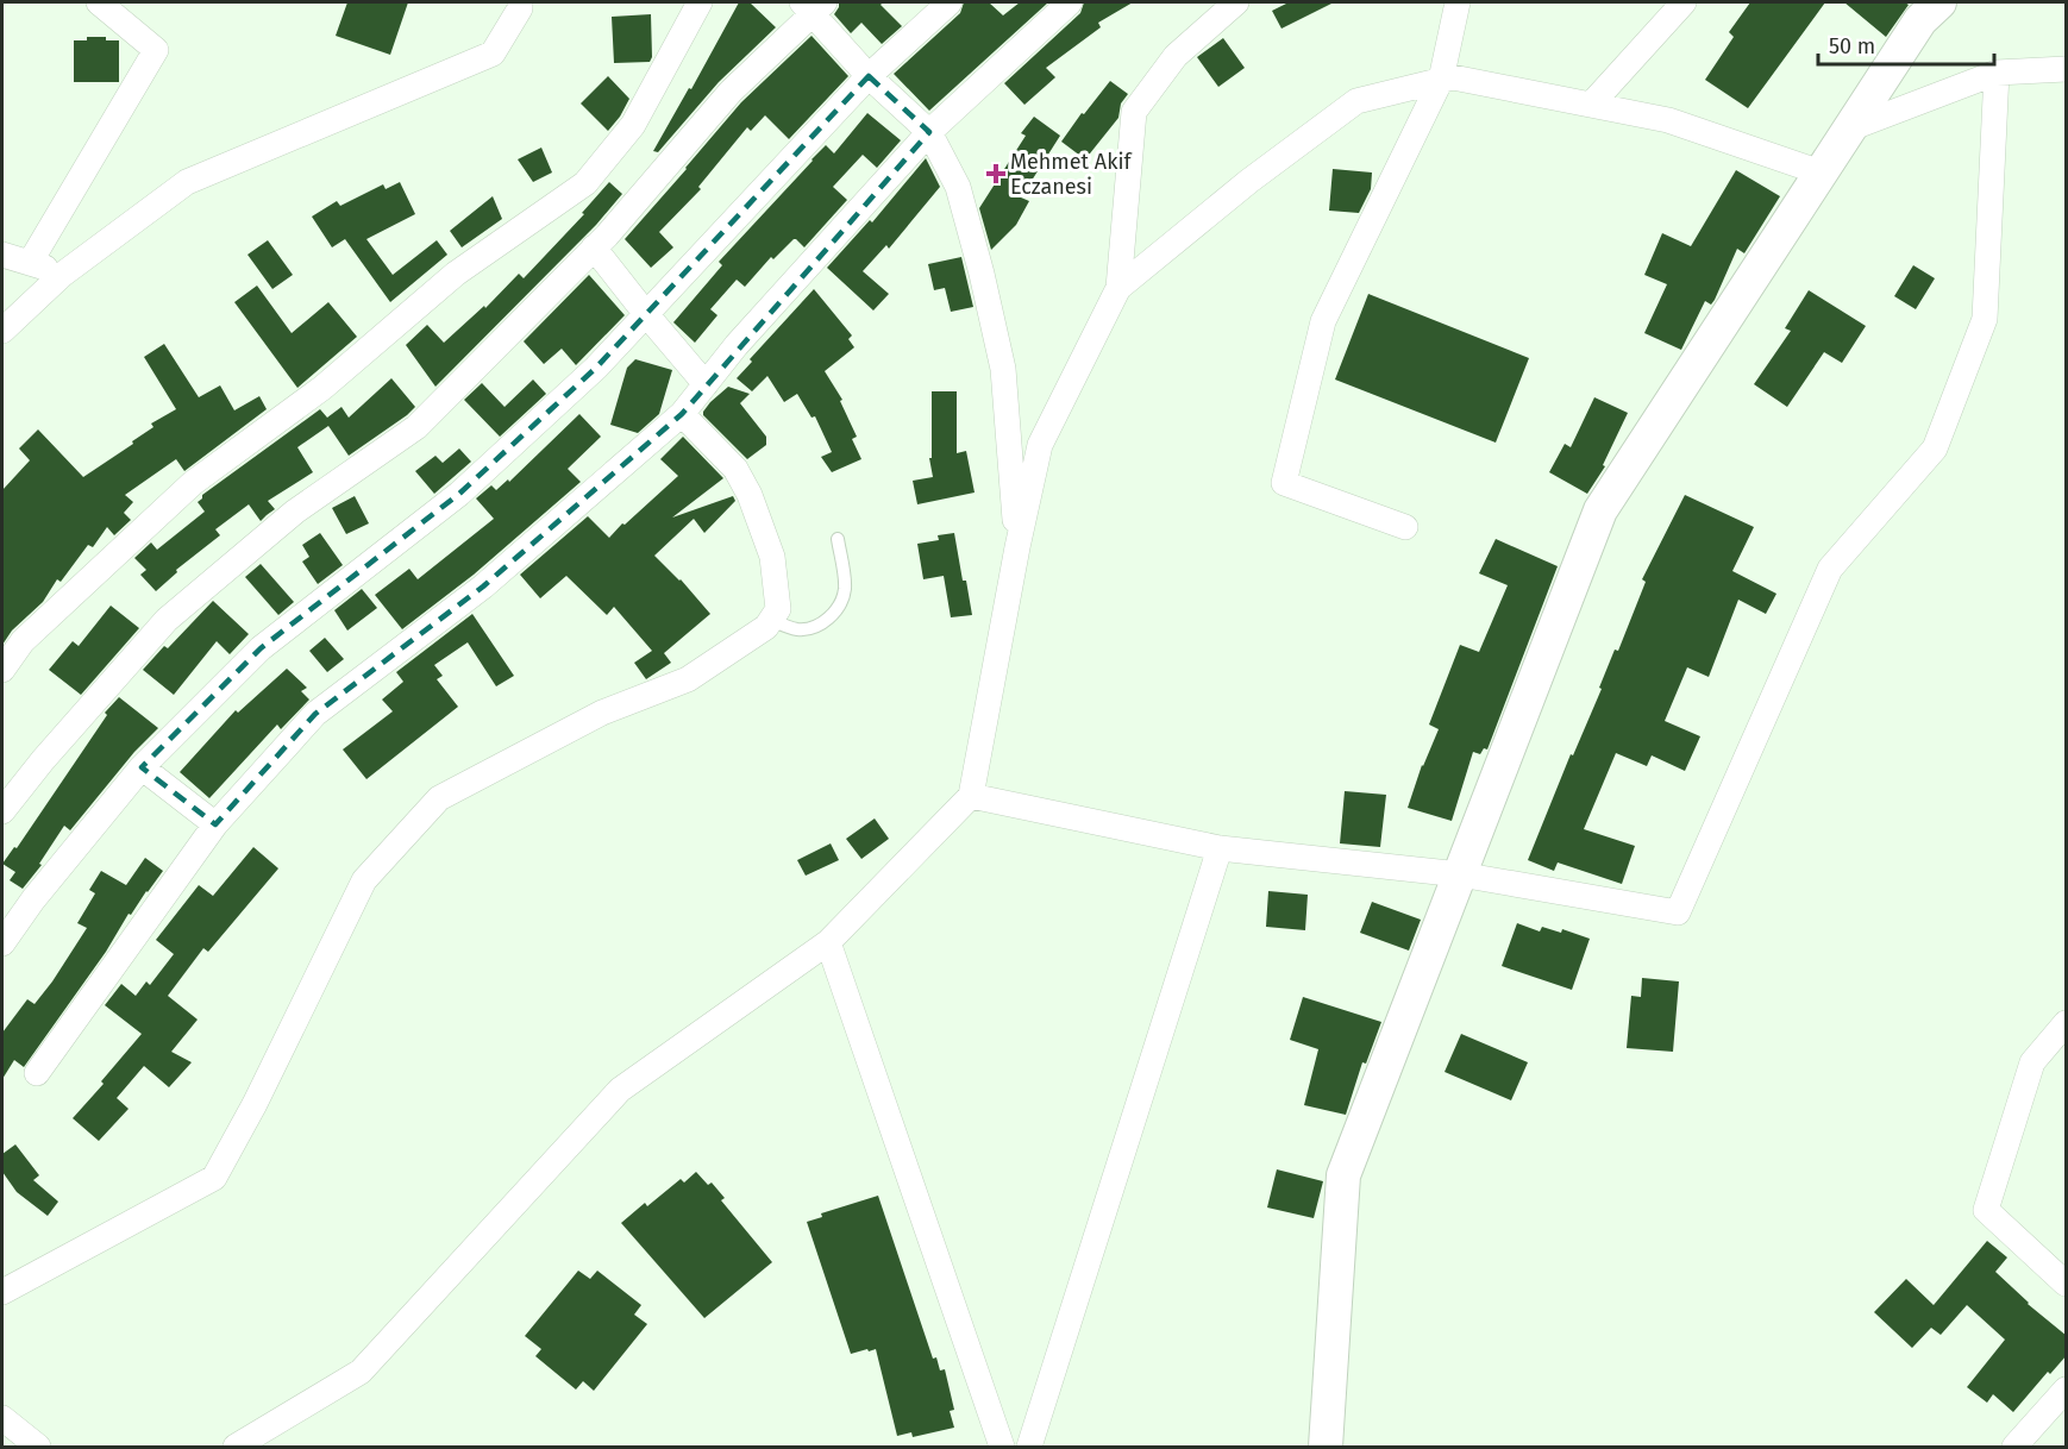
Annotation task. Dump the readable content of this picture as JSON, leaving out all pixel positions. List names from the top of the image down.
{
  "places": {
    "health": ["Mehmet Akif Eczanesi"]
  },
  "scale_bar": "50 m"
}
